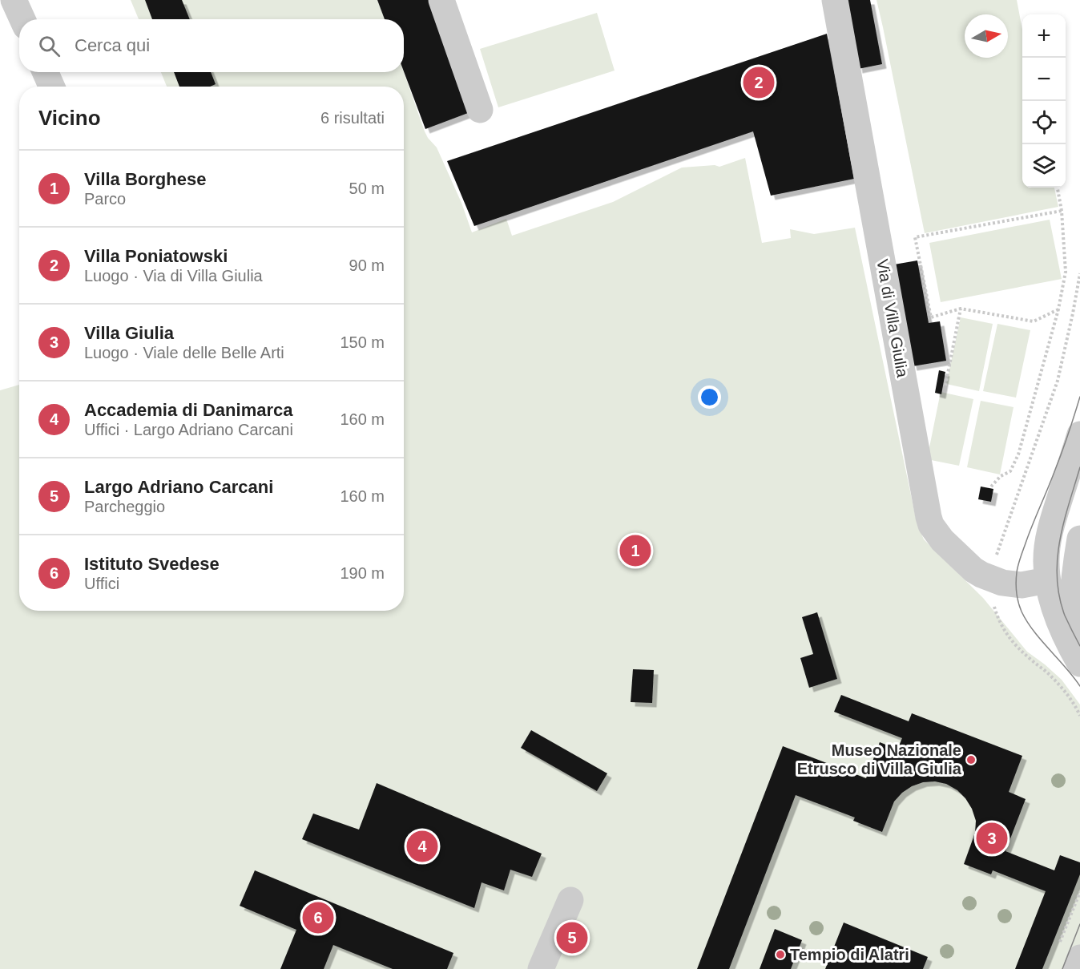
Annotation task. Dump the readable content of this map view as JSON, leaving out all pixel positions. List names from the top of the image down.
{
  "streets": {
    "street": ["Via di Villa Giulia"]
  },
  "places": ["Museo Nazionale Etrusco di Villa Giulia", "Tempio di Alatri"],
  "north": "right",
  "page": {
    "map_buttons": ["+", "−"],
    "search": "Cerca qui",
    "pins": [
      "2",
      "1",
      "3",
      "4",
      "6",
      "5"
    ],
    "heading": ["Vicino", "6 risultati"],
    "list": [
      {
        "mark": "1",
        "name": "Villa Borghese",
        "note": "Parco",
        "value": "50 m"
      },
      {
        "mark": "2",
        "name": "Villa Poniatowski",
        "note": "Luogo · Via di Villa Giulia",
        "value": "90 m"
      },
      {
        "mark": "3",
        "name": "Villa Giulia",
        "note": "Luogo · Viale delle Belle Arti",
        "value": "150 m"
      },
      {
        "mark": "4",
        "name": "Accademia di Danimarca",
        "note": "Uffici · Largo Adriano Carcani",
        "value": "160 m"
      },
      {
        "mark": "5",
        "name": "Largo Adriano Carcani",
        "note": "Parcheggio",
        "value": "160 m"
      },
      {
        "mark": "6",
        "name": "Istituto Svedese",
        "note": "Uffici",
        "value": "190 m"
      }
    ]
  }
}
